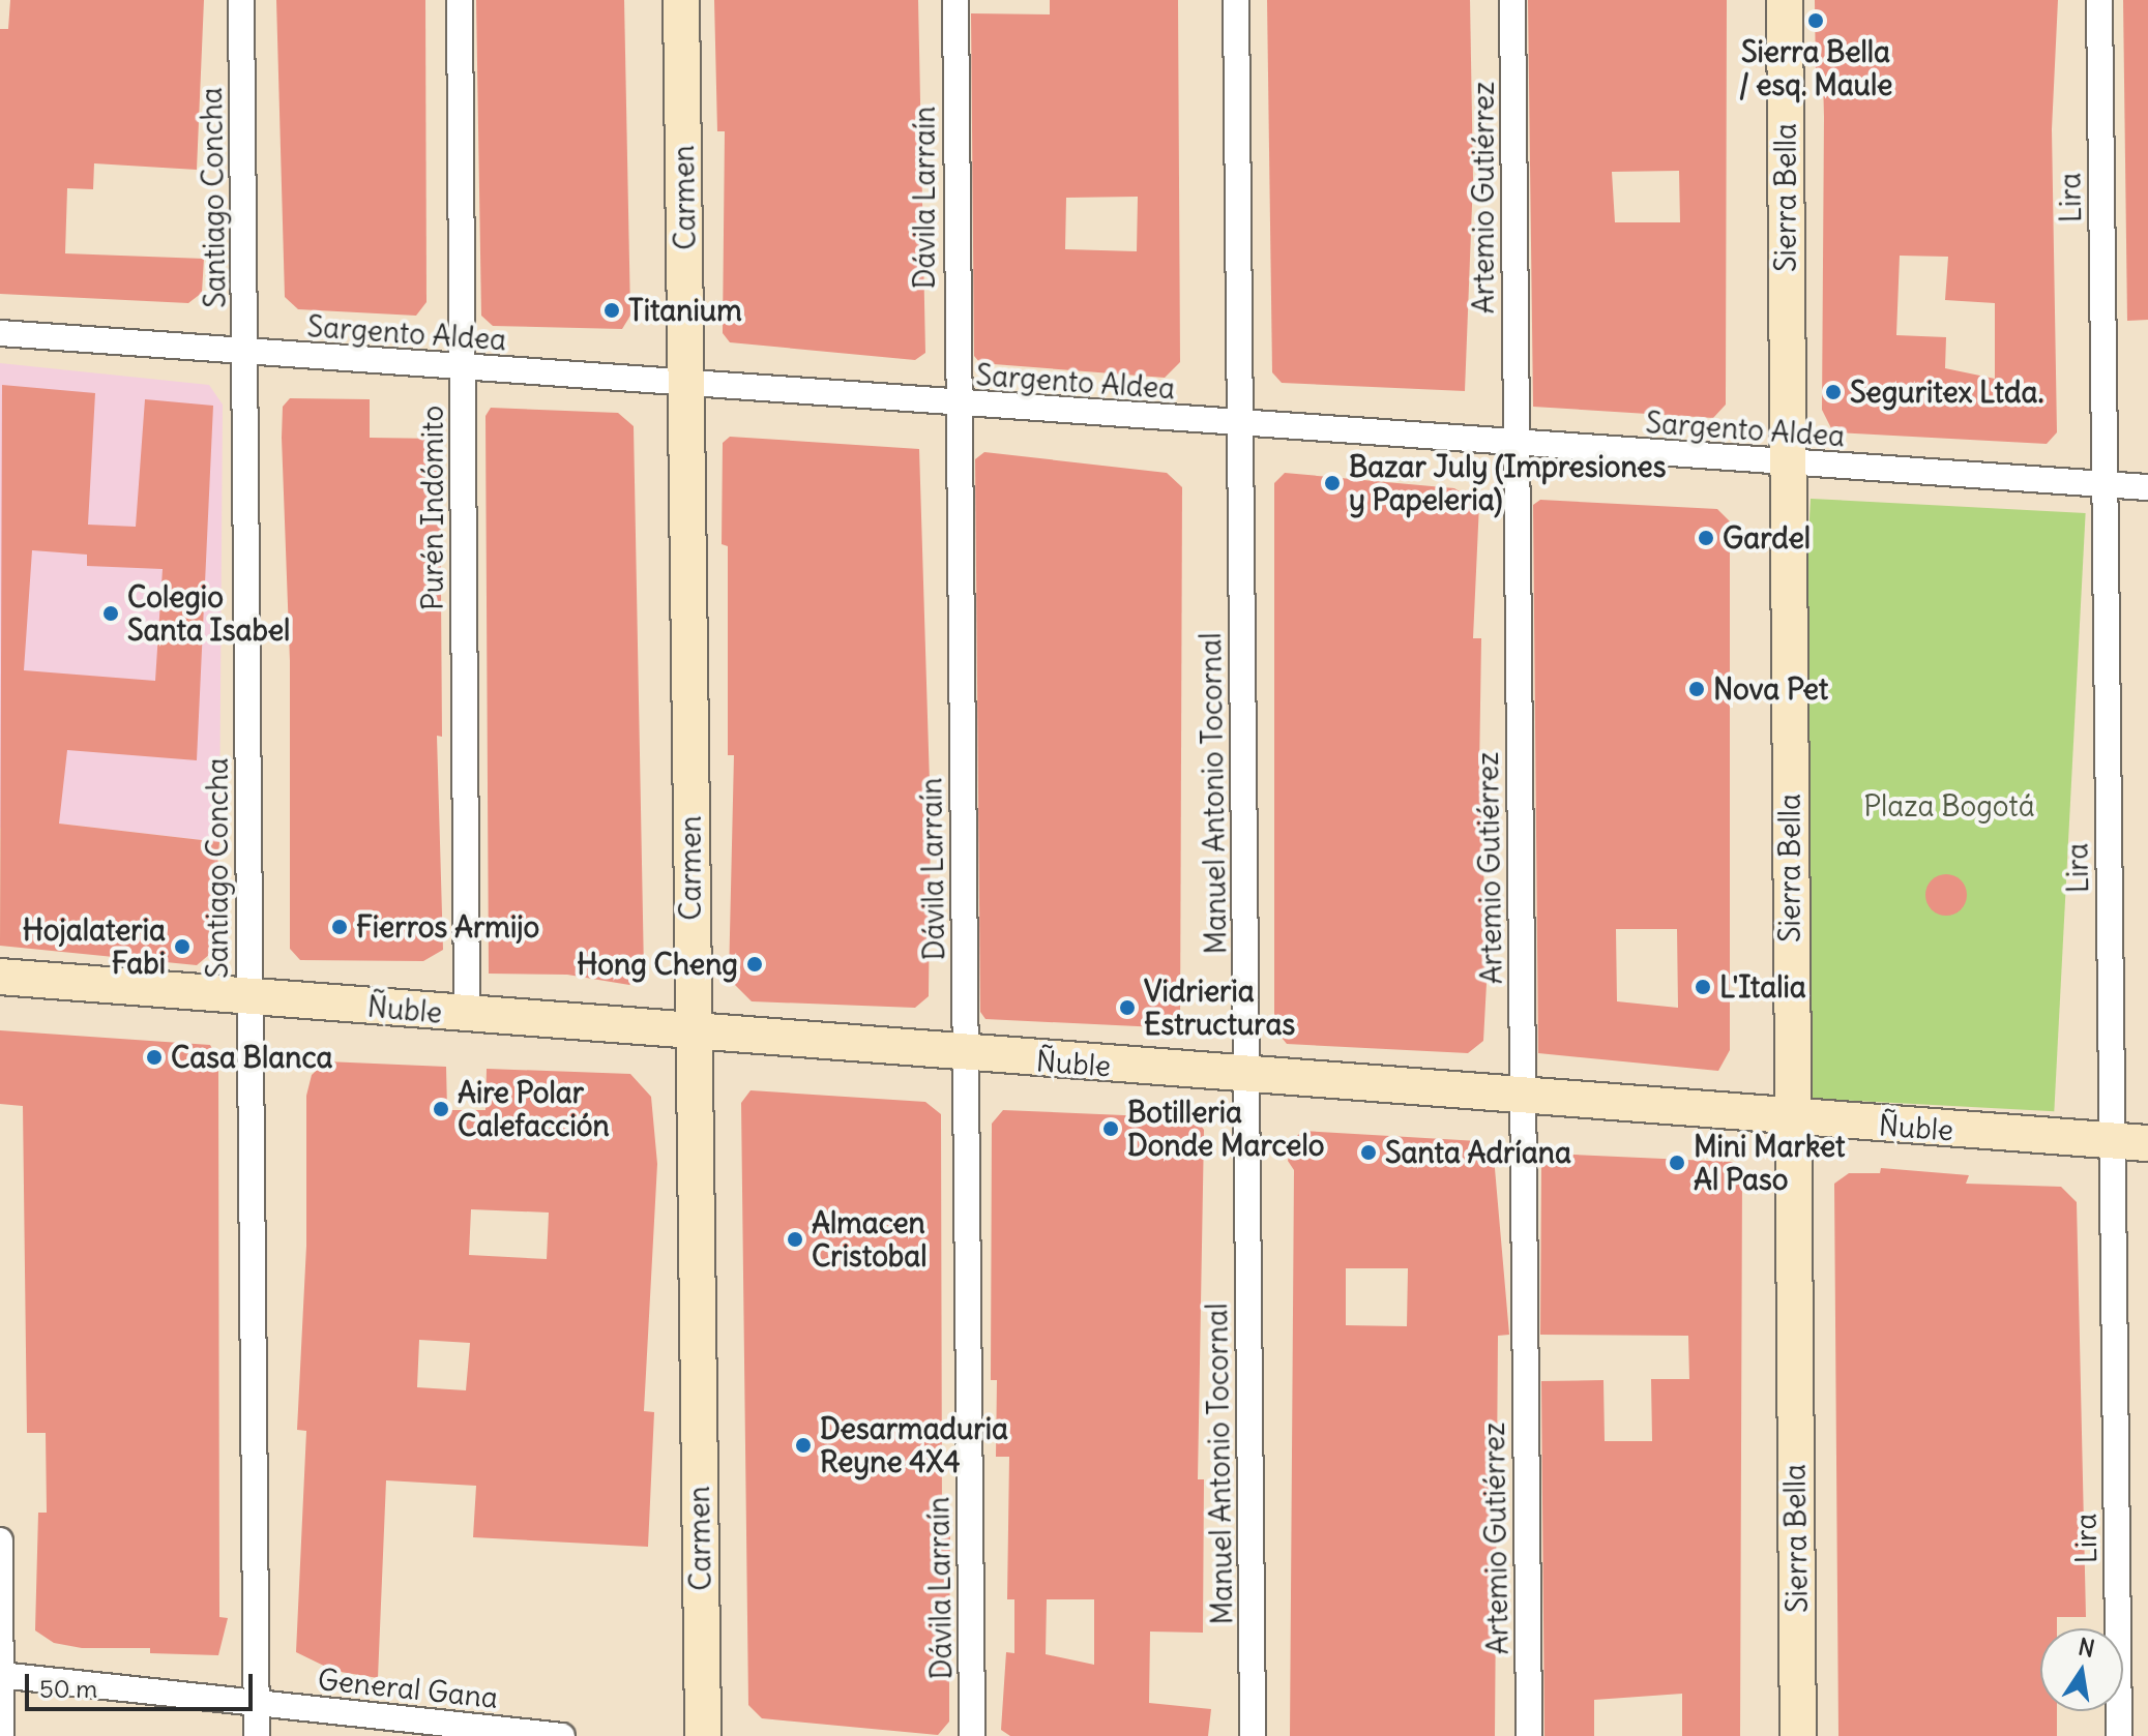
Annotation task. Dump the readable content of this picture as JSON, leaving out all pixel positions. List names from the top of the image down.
{
  "streets": {
    "main road": ["Carmen", "Sierra Bella", "Ñuble"],
    "street": [
      "Santiago Concha",
      "Dávila Larraín",
      "Artemio Gutiérrez",
      "Lira",
      "Sargento Aldea",
      "Purén Indómito",
      "Manuel Antonio Tocornal",
      "General Gana"
    ]
  },
  "crossings": [
    ["Santiago Concha", "Sargento Aldea"],
    ["Santiago Concha", "Ñuble"],
    ["Santiago Concha", "General Gana"],
    ["Carmen", "Sargento Aldea"],
    ["Carmen", "Ñuble"],
    ["Dávila Larraín", "Sargento Aldea"],
    ["Dávila Larraín", "Ñuble"],
    ["Artemio Gutiérrez", "Sargento Aldea"],
    ["Artemio Gutiérrez", "Ñuble"],
    ["Sierra Bella", "Sargento Aldea"],
    ["Sierra Bella", "Ñuble"],
    ["Lira", "Sargento Aldea"],
    ["Lira", "Ñuble"],
    ["Sargento Aldea", "Purén Indómito"],
    ["Sargento Aldea", "Manuel Antonio Tocornal"],
    ["Purén Indómito", "Ñuble"],
    ["Manuel Antonio Tocornal", "Ñuble"]
  ],
  "parks": ["Plaza Bogotá"],
  "places": [
    "Sierra Bella / esq. Maule",
    "Titanium",
    "Seguritex Ltda.",
    "Bazar July (Impresiones y Papeleria)",
    "Gardel",
    "Colegio Santa Isabel",
    "Nova Pet",
    "Fierros Armijo",
    "Hojalateria Fabi",
    "Hong Cheng",
    "L'Italia",
    "Vidrieria Estructuras",
    "Casa Blanca",
    "Aire Polar Calefacción",
    "Botilleria Donde Marcelo",
    "Santa Adríana",
    "Mini Market Al Paso",
    "Almacen Cristobal",
    "Desarmaduria Reyne 4X4"
  ],
  "scale_bar": "50 m",
  "north": "top"
}
